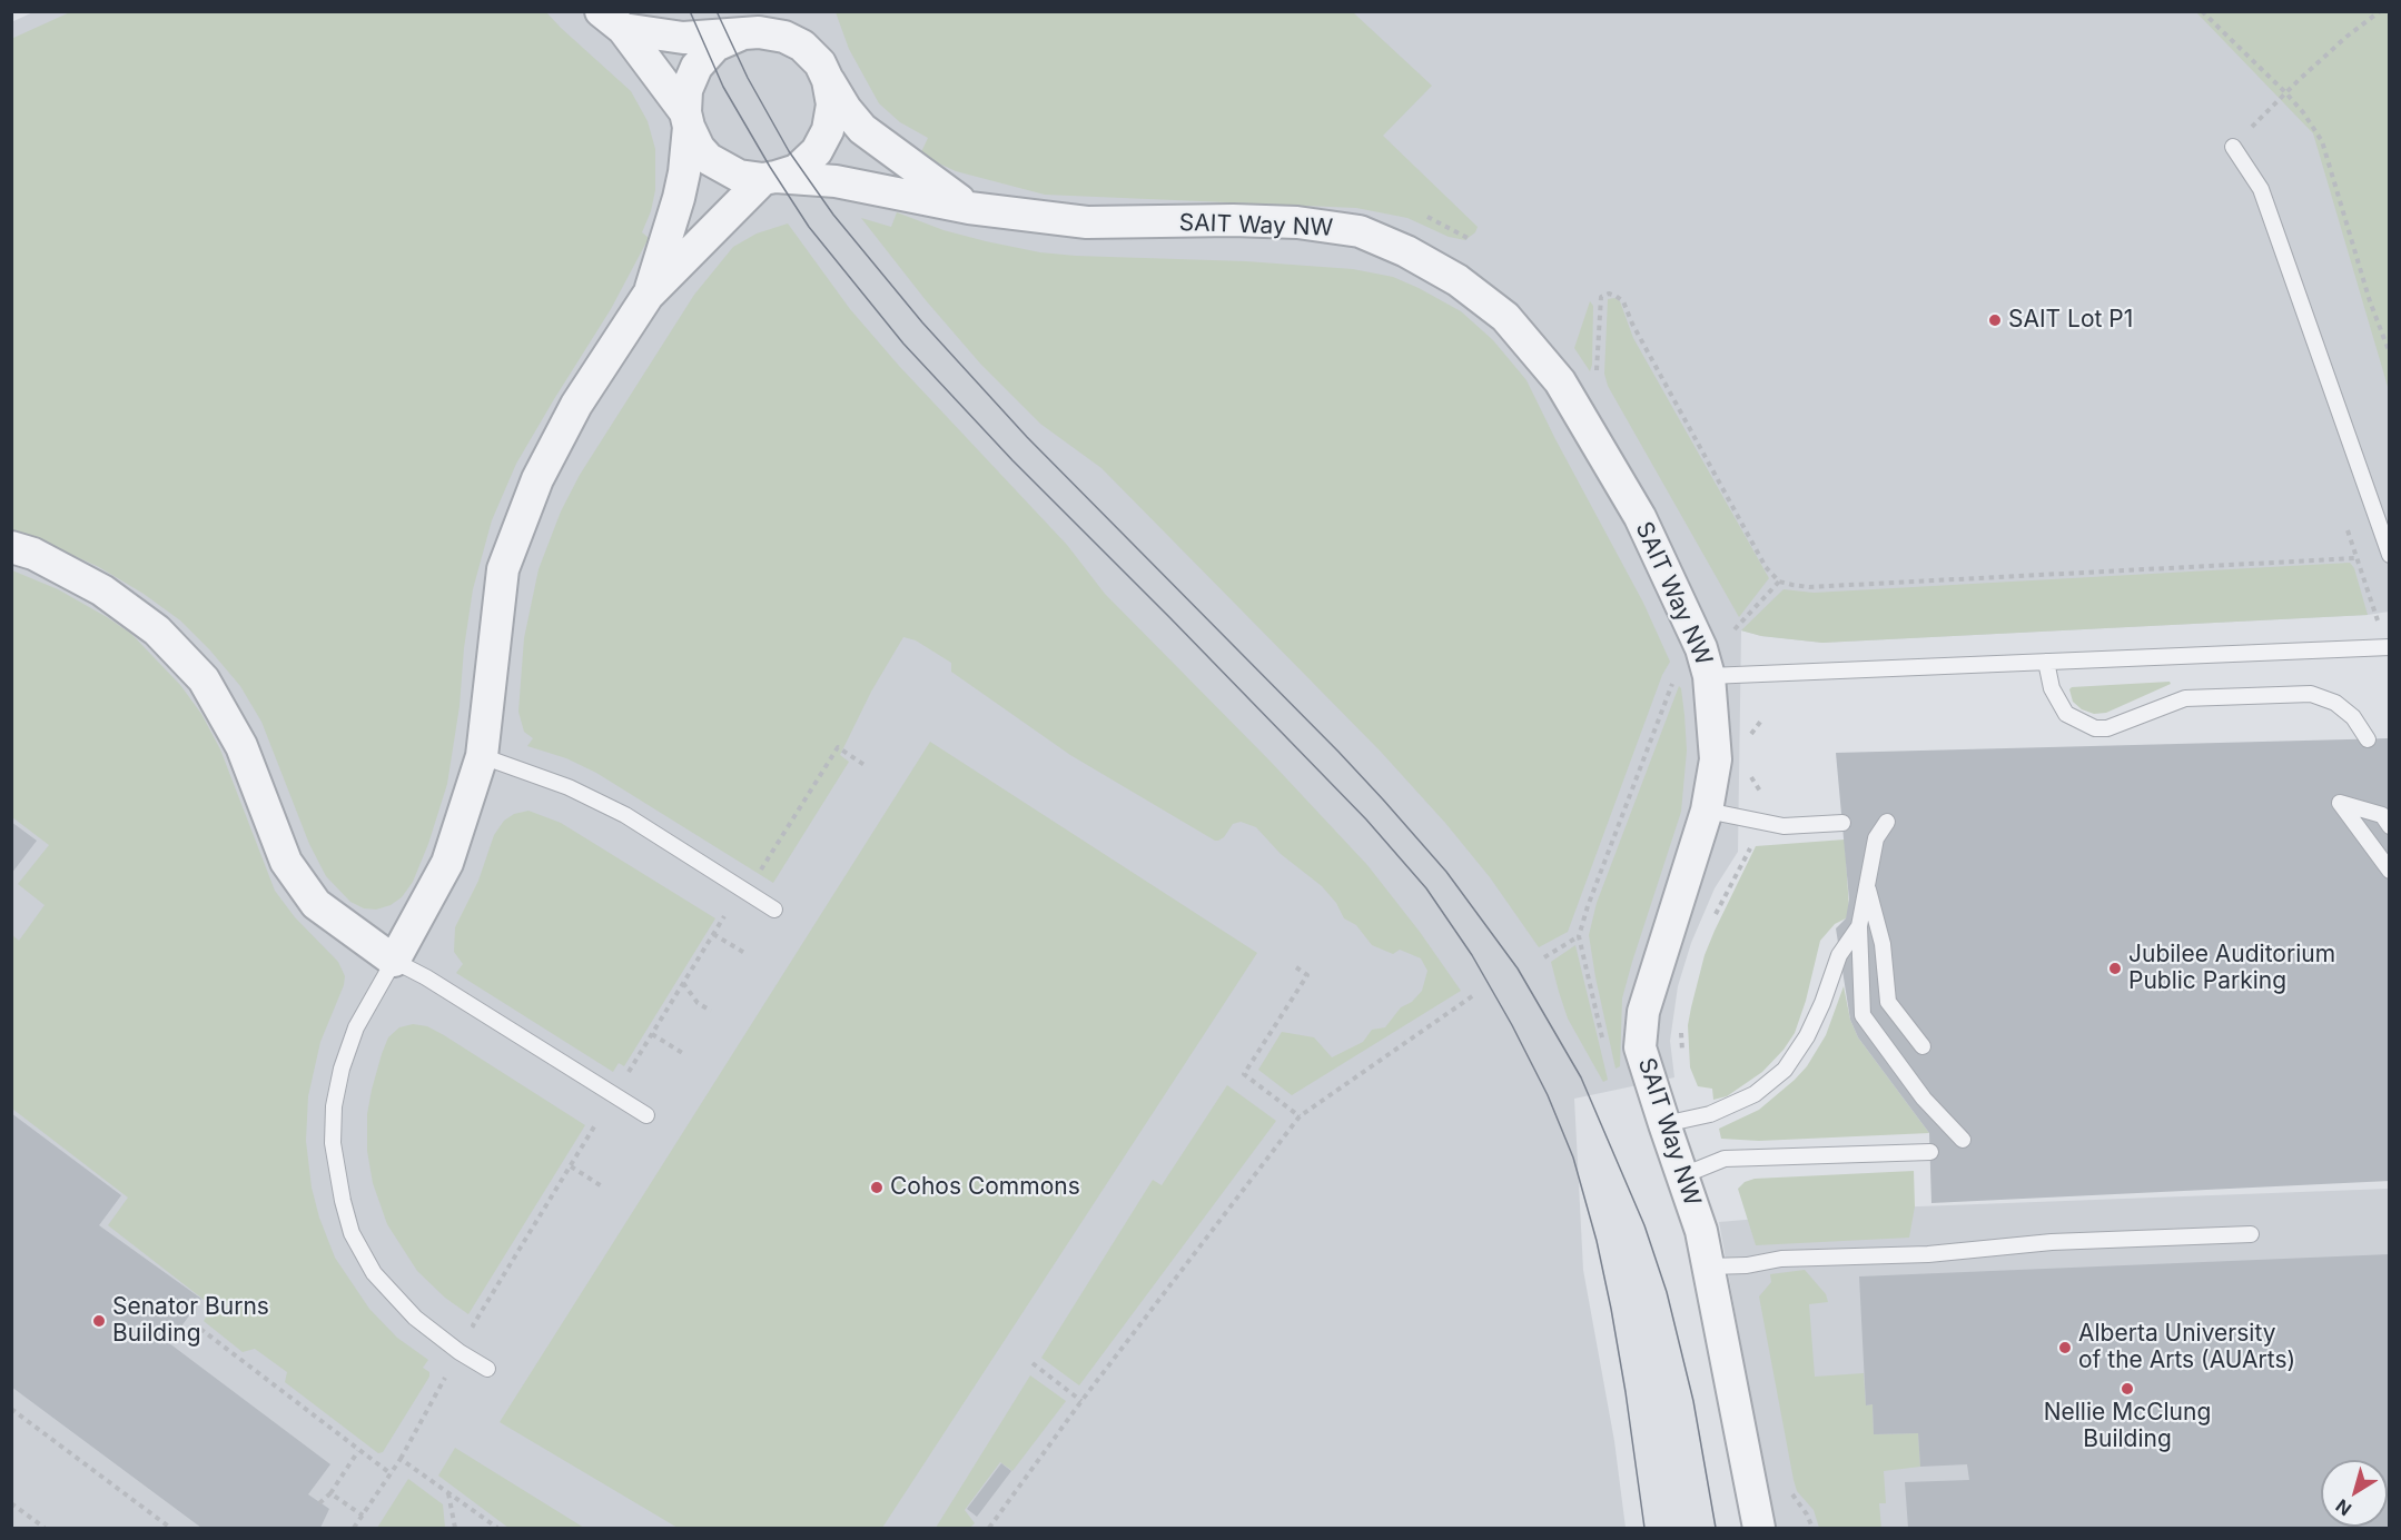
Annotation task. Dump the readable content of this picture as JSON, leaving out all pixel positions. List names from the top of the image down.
{
  "streets": {
    "street": ["SAIT Way NW"]
  },
  "places": [
    "SAIT Lot P1",
    "Jubilee Auditorium Public Parking",
    "Cohos Commons",
    "Senator Burns Building",
    "Alberta University of the Arts (AUArts)",
    "Nellie McClung Building"
  ],
  "north": "bottom left"
}
